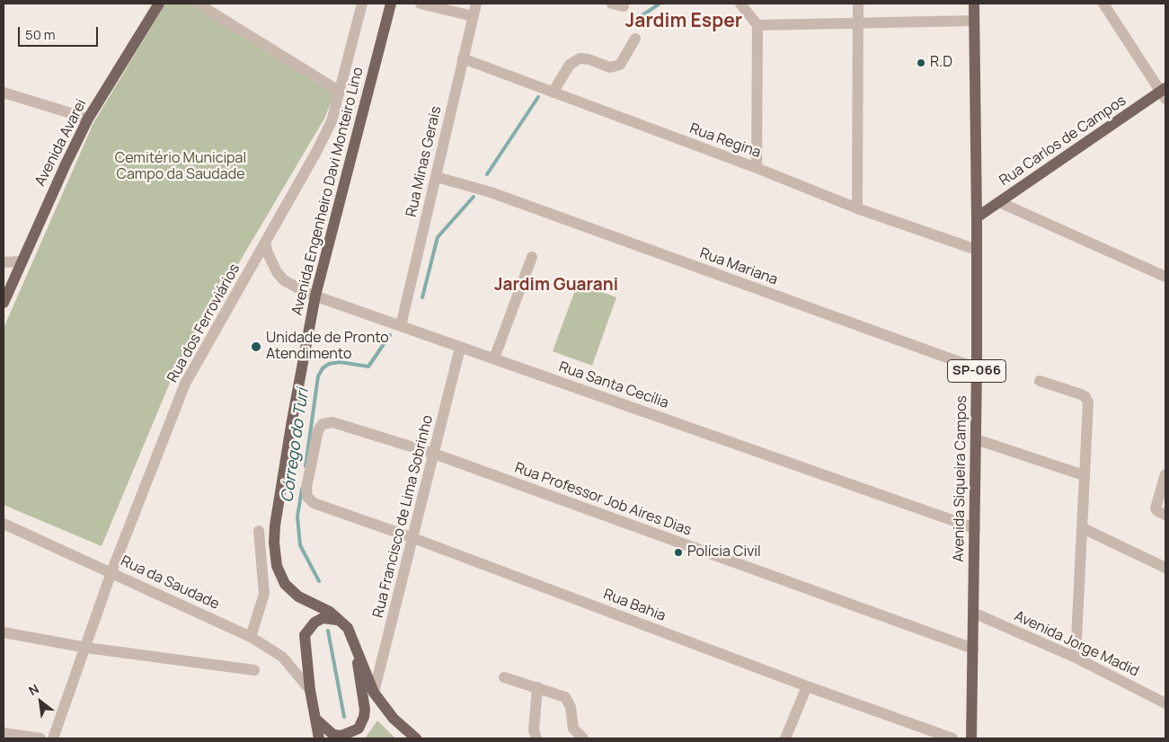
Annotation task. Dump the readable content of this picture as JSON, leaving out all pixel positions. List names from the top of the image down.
{
  "streets": {
    "main road": [
      "Rua Carlos de Campos",
      "Avenida Avarei",
      "Avenida Engenheiro Davi Monteiro Lino",
      "SP-066",
      "Avenida Siqueira Campos"
    ],
    "street": [
      "Rua Regina",
      "Rua Minas Gerais",
      "Rua Mariana",
      "Rua dos Ferroviários",
      "Rua Santa Cecília",
      "Rua Professor Job Aires Dias",
      "Rua Francisco de Lima Sobrinho",
      "Rua da Saudade",
      "Rua Bahia",
      "Avenida Jorge Madid"
    ]
  },
  "crossings": [
    ["Rua Regina", "Rua Minas Gerais"],
    ["Rua Regina", "Avenida Siqueira Campos"],
    ["Rua Carlos de Campos", "Avenida Siqueira Campos"],
    ["Rua Minas Gerais", "Rua Mariana"],
    ["Rua Minas Gerais", "Rua Santa Cecília"],
    ["Avenida Engenheiro Davi Monteiro Lino", "Rua Santa Cecília"],
    ["Avenida Engenheiro Davi Monteiro Lino", "Rua Francisco de Lima Sobrinho"],
    ["Rua Mariana", "Avenida Siqueira Campos"],
    ["Rua dos Ferroviários", "Rua Santa Cecília"],
    ["Rua dos Ferroviários", "Rua da Saudade"],
    ["Rua Santa Cecília", "Avenida Siqueira Campos"],
    ["Rua Santa Cecília", "Rua Francisco de Lima Sobrinho"],
    ["Avenida Siqueira Campos", "Rua Professor Job Aires Dias"],
    ["Avenida Siqueira Campos", "Avenida Jorge Madid"],
    ["Rua Professor Job Aires Dias", "Rua Francisco de Lima Sobrinho"],
    ["Rua Professor Job Aires Dias", "Rua Bahia"],
    ["Rua Francisco de Lima Sobrinho", "Rua Bahia"]
  ],
  "districts": ["Jardim Esper", "Jardim Guarani"],
  "water": ["Córrego do Turi"],
  "parks": ["Cemitério Municipal Campo da Saudade"],
  "places": ["R.D", "Unidade de Pronto Atendimento", "Polícia Civil"],
  "scale_bar": "50 m",
  "north": "top left"
}
